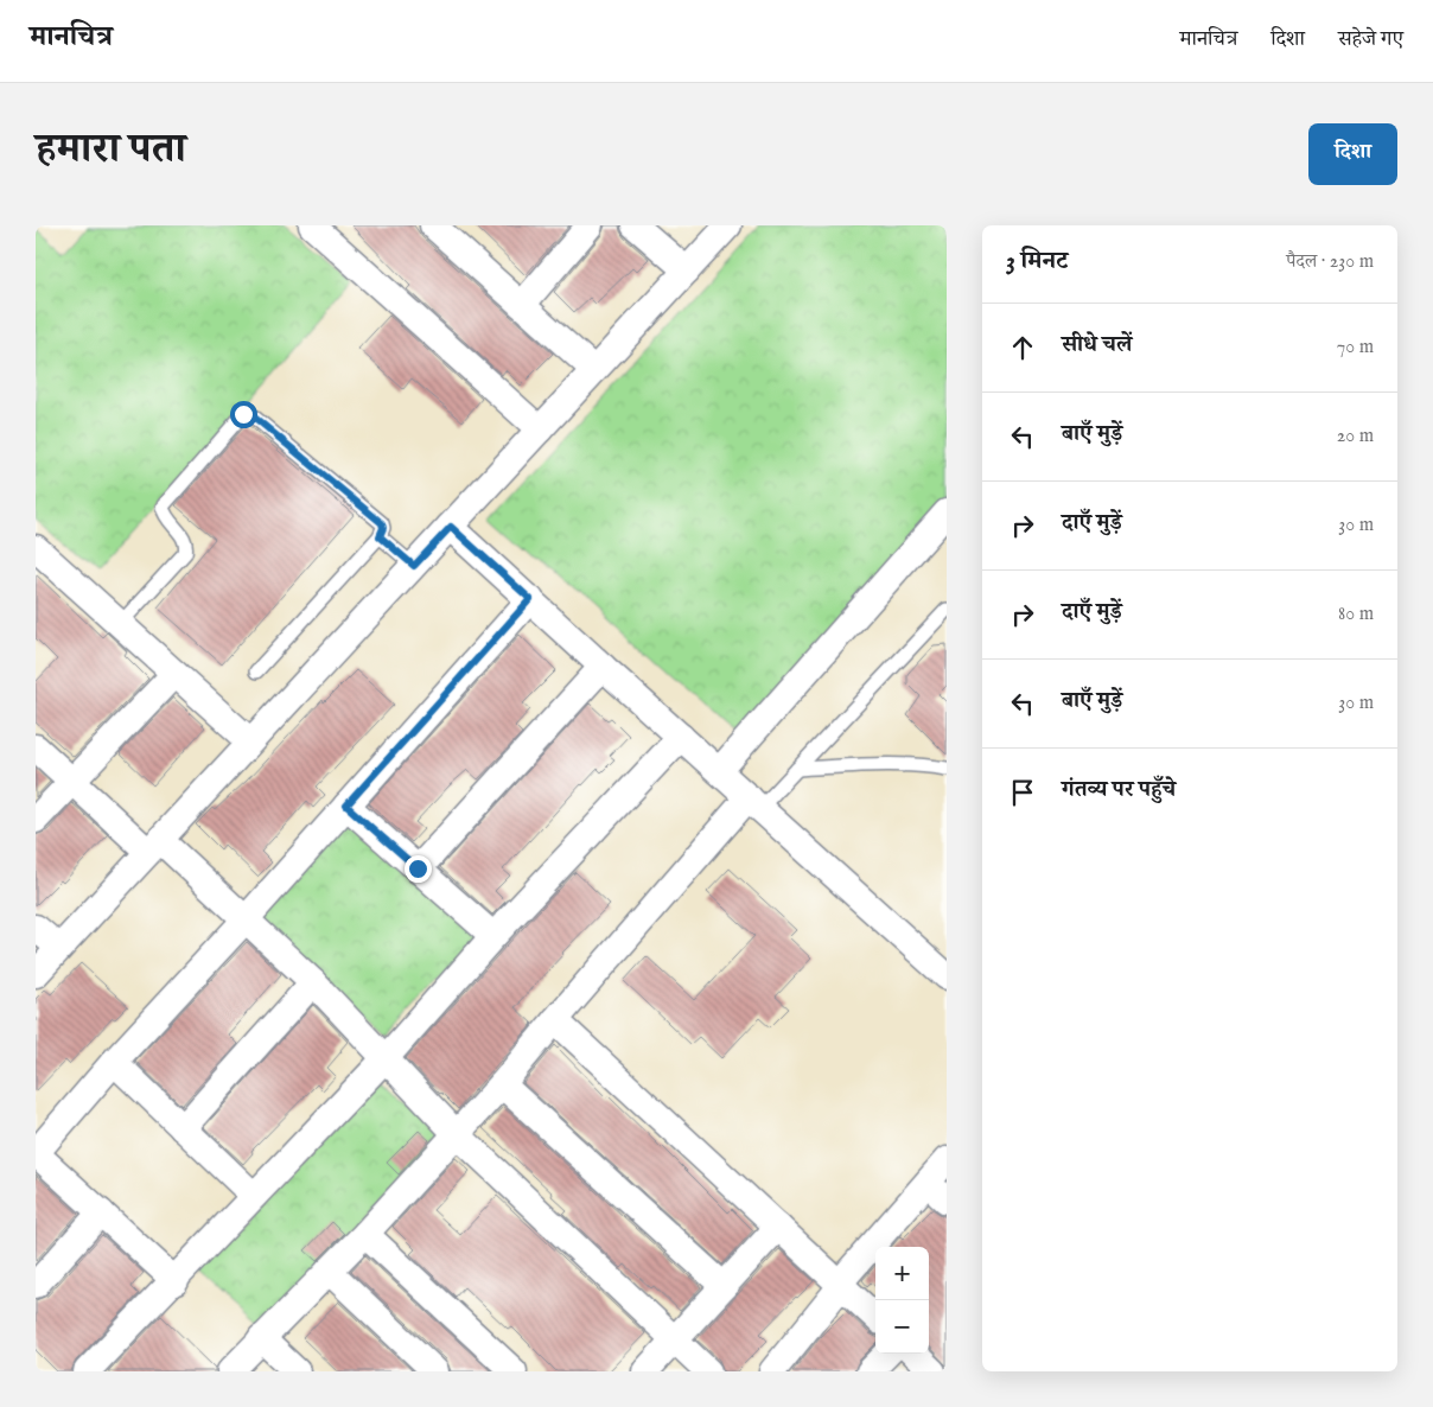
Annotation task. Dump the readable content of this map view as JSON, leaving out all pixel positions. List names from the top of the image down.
{
  "page": {
    "header": "मानचित्र",
    "nav": ["मानचित्र", "दिशा", "सहेजे गए"],
    "title": "हमारा पता",
    "buttons": "दिशा",
    "heading": ["3 मिनट", "पैदल · 230 m"],
    "list": [
      ["सीधे चलें", "70 m"],
      ["बाएँ मुड़ें", "20 m"],
      ["दाएँ मुड़ें", "30 m"],
      ["दाएँ मुड़ें", "80 m"],
      ["बाएँ मुड़ें", "30 m"],
      "गंतव्य पर पहुँचे"
    ],
    "map_buttons": ["+", "−"]
  }
}
